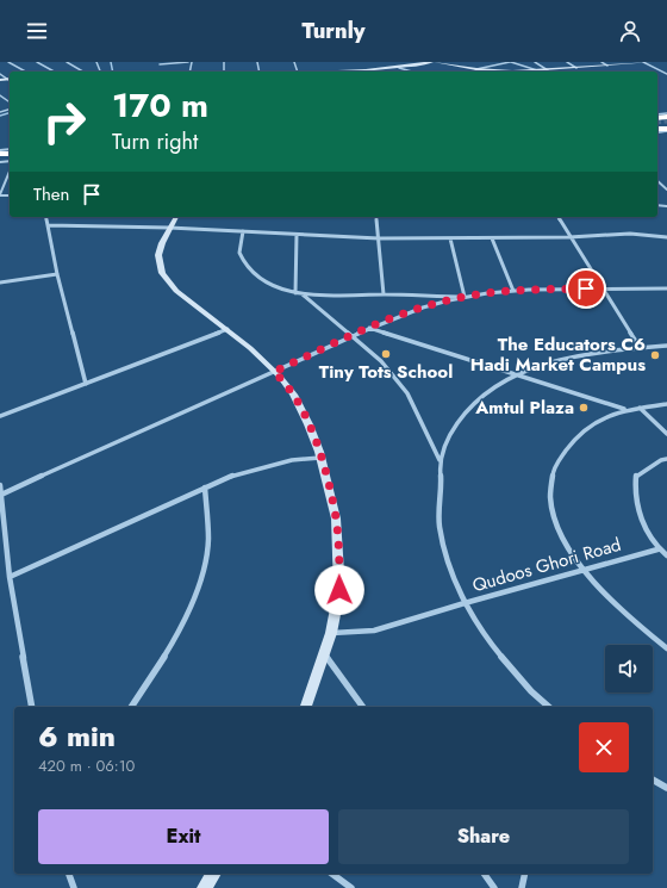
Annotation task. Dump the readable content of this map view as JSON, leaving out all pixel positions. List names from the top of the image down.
{
  "streets": {
    "street": ["Qudoos Ghori Road"]
  },
  "places": ["Tiny Tots School", "The Educators C6 Hadi Market Campus", "Amtul Plaza"],
  "page": {
    "header": "Turnly",
    "turn": ["170 m", "Turn right"],
    "then": "Then",
    "heading": ["6 min", "420 m · 06:10"],
    "buttons": ["Exit", "Share"]
  }
}
